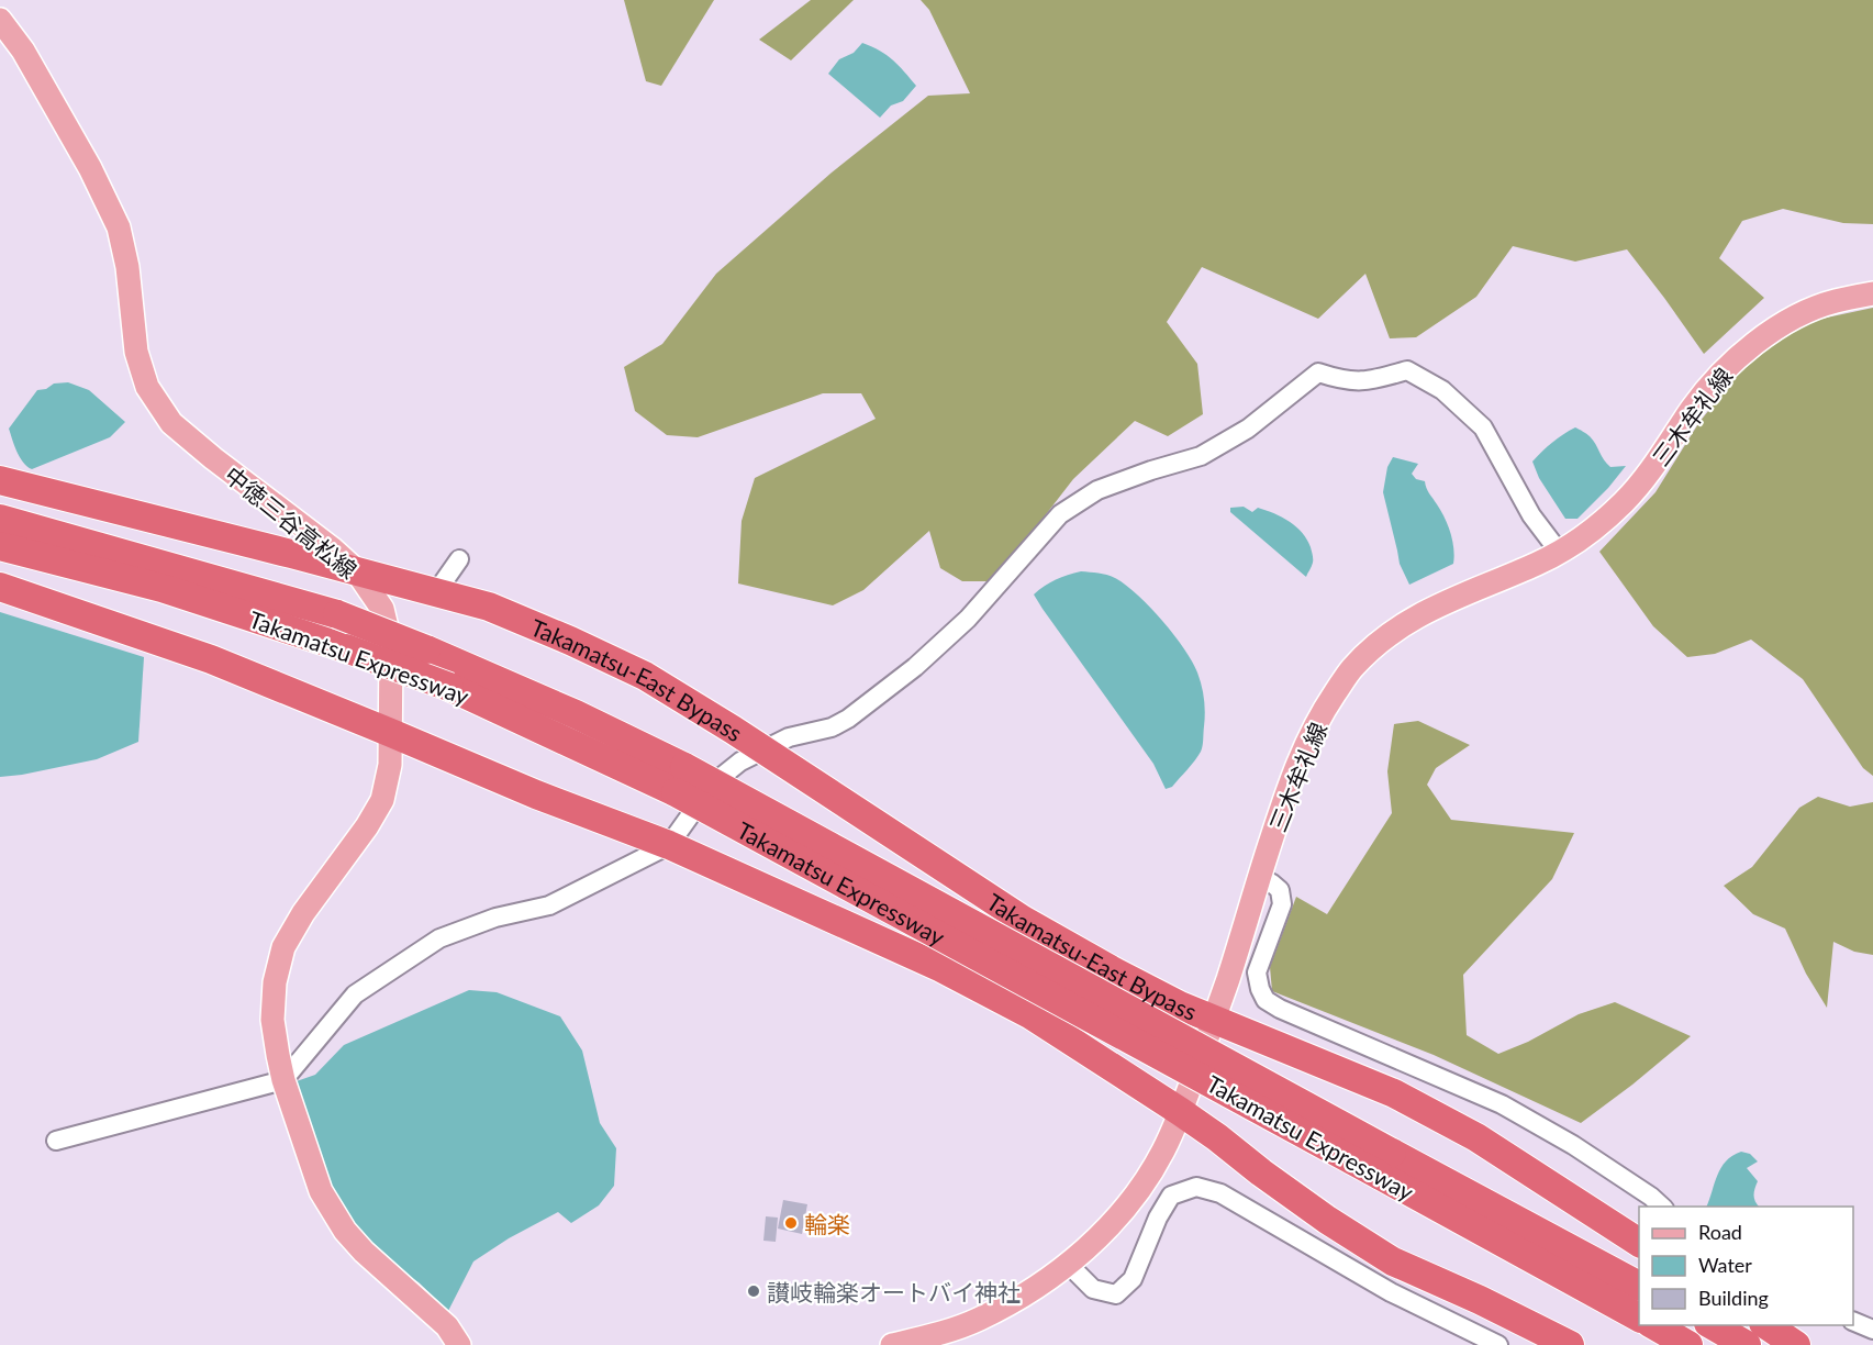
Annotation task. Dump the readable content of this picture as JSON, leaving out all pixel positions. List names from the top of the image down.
{
  "streets": {
    "highway": ["Takamatsu Expressway", "Takamatsu-East Bypass"],
    "main road": ["三木牟礼線", "中徳三谷高松線"]
  },
  "crossings": [
    ["三木牟礼線", "Takamatsu-East Bypass"],
    ["中徳三谷高松線", "Takamatsu-East Bypass"]
  ],
  "places": ["輪楽", "讃岐輪楽オートバイ神社"],
  "legend": ["Road", "Water", "Building"]
}
